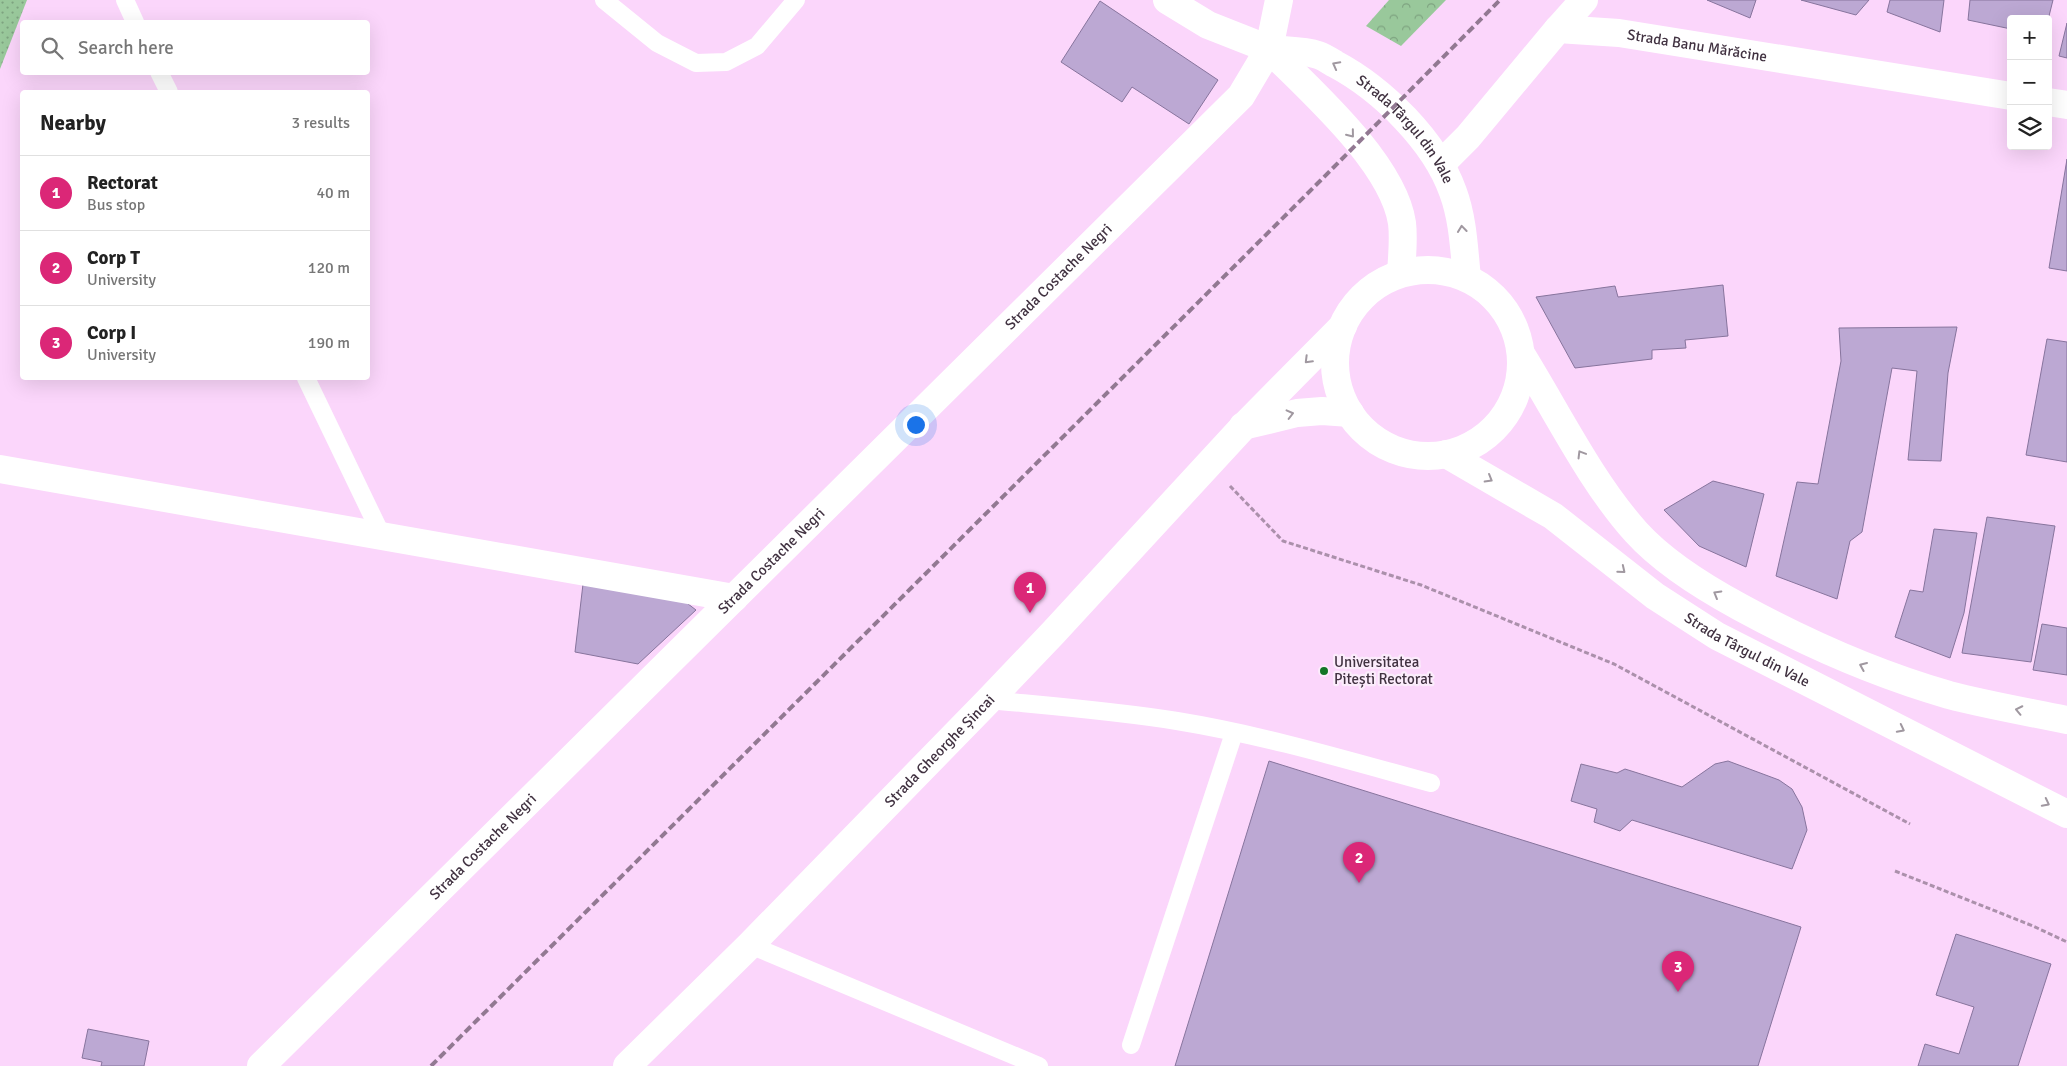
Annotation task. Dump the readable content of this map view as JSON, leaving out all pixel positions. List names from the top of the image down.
{
  "streets": {
    "main road": [
      "Strada Banu Mărăcine",
      "Strada Târgul din Vale",
      "Strada Costache Negri",
      "Strada Gheorghe Șincai"
    ]
  },
  "crossings": [
    ["Strada Târgul din Vale", "Strada Costache Negri"]
  ],
  "places": ["Universitatea Pitești Rectorat"],
  "page": {
    "map_buttons": ["+", "−"],
    "search": "Search here",
    "heading": ["Nearby", "3 results"],
    "list": [
      {
        "mark": "1",
        "name": "Rectorat",
        "note": "Bus stop",
        "value": "40 m"
      },
      {
        "mark": "2",
        "name": "Corp T",
        "note": "University",
        "value": "120 m"
      },
      {
        "mark": "3",
        "name": "Corp I",
        "note": "University",
        "value": "190 m"
      }
    ],
    "pins": ["1", "2", "3"]
  }
}
